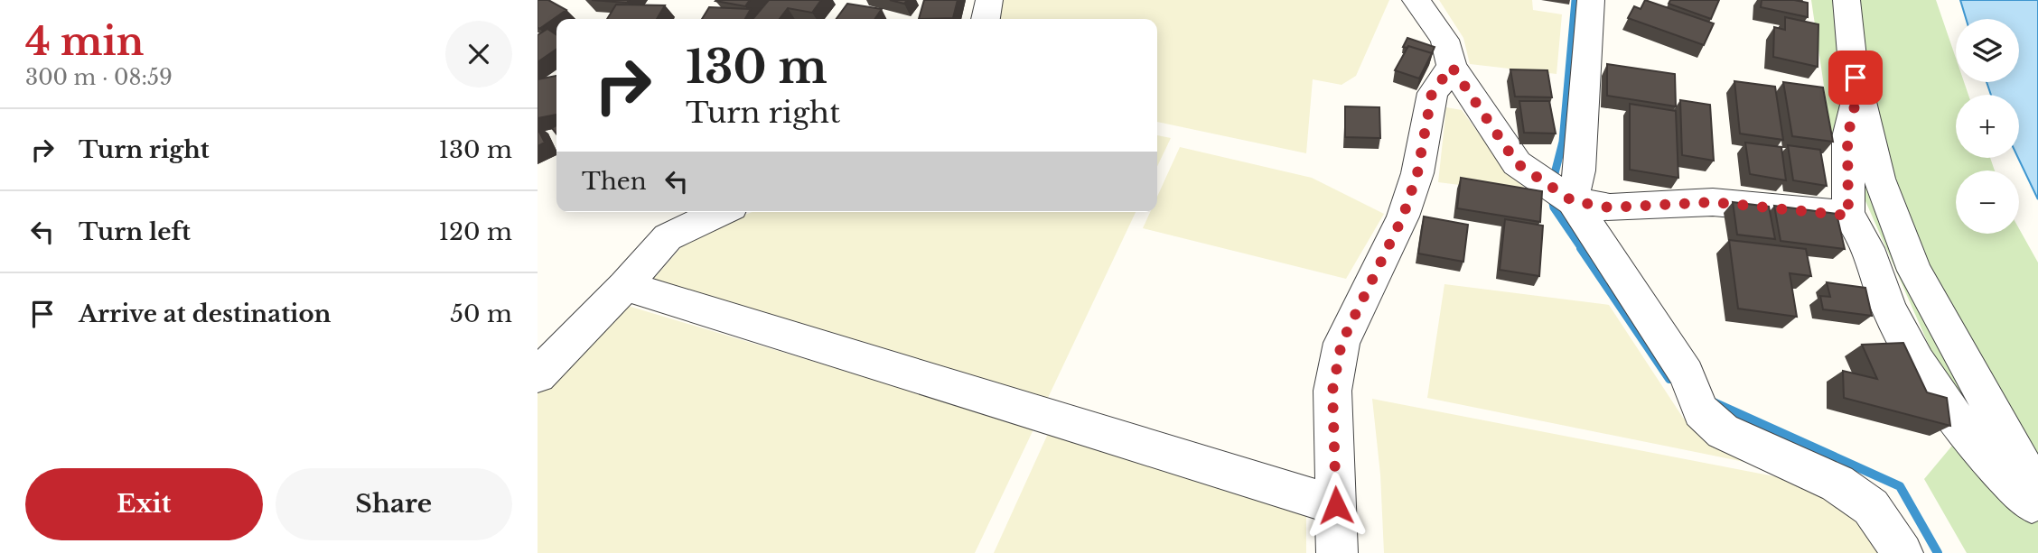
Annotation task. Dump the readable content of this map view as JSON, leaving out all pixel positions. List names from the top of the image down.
{
  "page": {
    "heading": ["4 min", "300 m · 08:59"],
    "map_buttons": ["+", "−"],
    "turn": ["130 m", "Turn right"],
    "list": [
      {
        "name": "Turn right",
        "value": "130 m"
      },
      {
        "name": "Turn left",
        "value": "120 m"
      },
      {
        "name": "Arrive at destination",
        "value": "50 m"
      }
    ],
    "then": "Then",
    "buttons": ["Exit", "Share"]
  }
}
